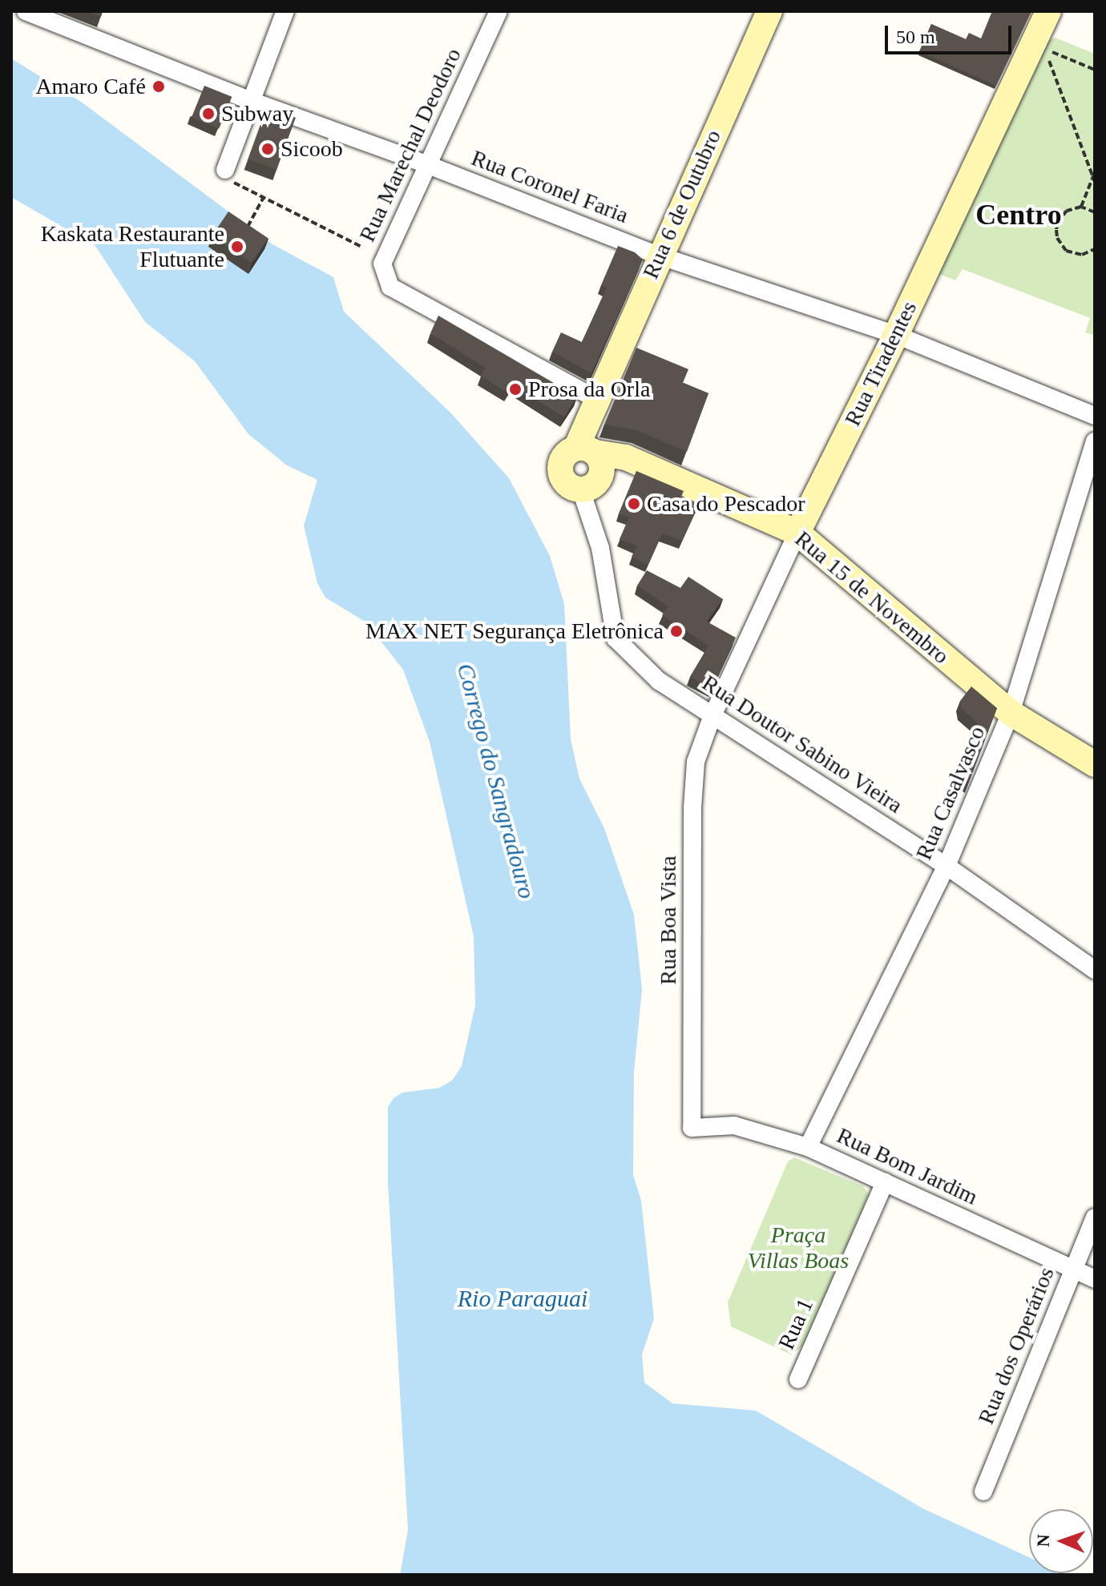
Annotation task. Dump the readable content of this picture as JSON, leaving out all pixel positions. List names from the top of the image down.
{
  "streets": {
    "street": [
      "Rua Marechal Deodoro",
      "Rua Coronel Faria",
      "Rua 6 de Outubro",
      "Rua Tiradentes",
      "Rua 15 de Novembro",
      "Rua Doutor Sabino Vieira",
      "Rua Casalvasco",
      "Rua Boa Vista",
      "Rua Bom Jardim",
      "Rua 1",
      "Rua dos Operários"
    ]
  },
  "crossings": [
    ["Rua Marechal Deodoro", "Rua Coronel Faria"],
    ["Rua Marechal Deodoro", "Rua 6 de Outubro"],
    ["Rua Coronel Faria", "Rua 6 de Outubro"],
    ["Rua Coronel Faria", "Rua Tiradentes"],
    ["Rua 6 de Outubro", "Rua 15 de Novembro"],
    ["Rua 6 de Outubro", "Rua Doutor Sabino Vieira"],
    ["Rua Tiradentes", "Rua 15 de Novembro"],
    ["Rua Tiradentes", "Rua Doutor Sabino Vieira"],
    ["Rua Tiradentes", "Rua Boa Vista"],
    ["Rua 15 de Novembro", "Rua Doutor Sabino Vieira"],
    ["Rua 15 de Novembro", "Rua Casalvasco"],
    ["Rua Doutor Sabino Vieira", "Rua Casalvasco"],
    ["Rua Doutor Sabino Vieira", "Rua Boa Vista"],
    ["Rua Casalvasco", "Rua Bom Jardim"],
    ["Rua Boa Vista", "Rua Bom Jardim"],
    ["Rua Bom Jardim", "Rua 1"],
    ["Rua Bom Jardim", "Rua dos Operários"]
  ],
  "districts": ["Centro"],
  "water": ["Corrego do Sangradouro", "Rio Paraguai"],
  "parks": ["Praça Villas Boas"],
  "places": [
    "Amaro Café",
    "Subway",
    "Sicoob",
    "Kaskata Restaurante Flutuante",
    "Prosa da Orla",
    "Casa do Pescador",
    "MAX NET Segurança Eletrônica"
  ],
  "scale_bar": "50 m",
  "north": "left"
}
